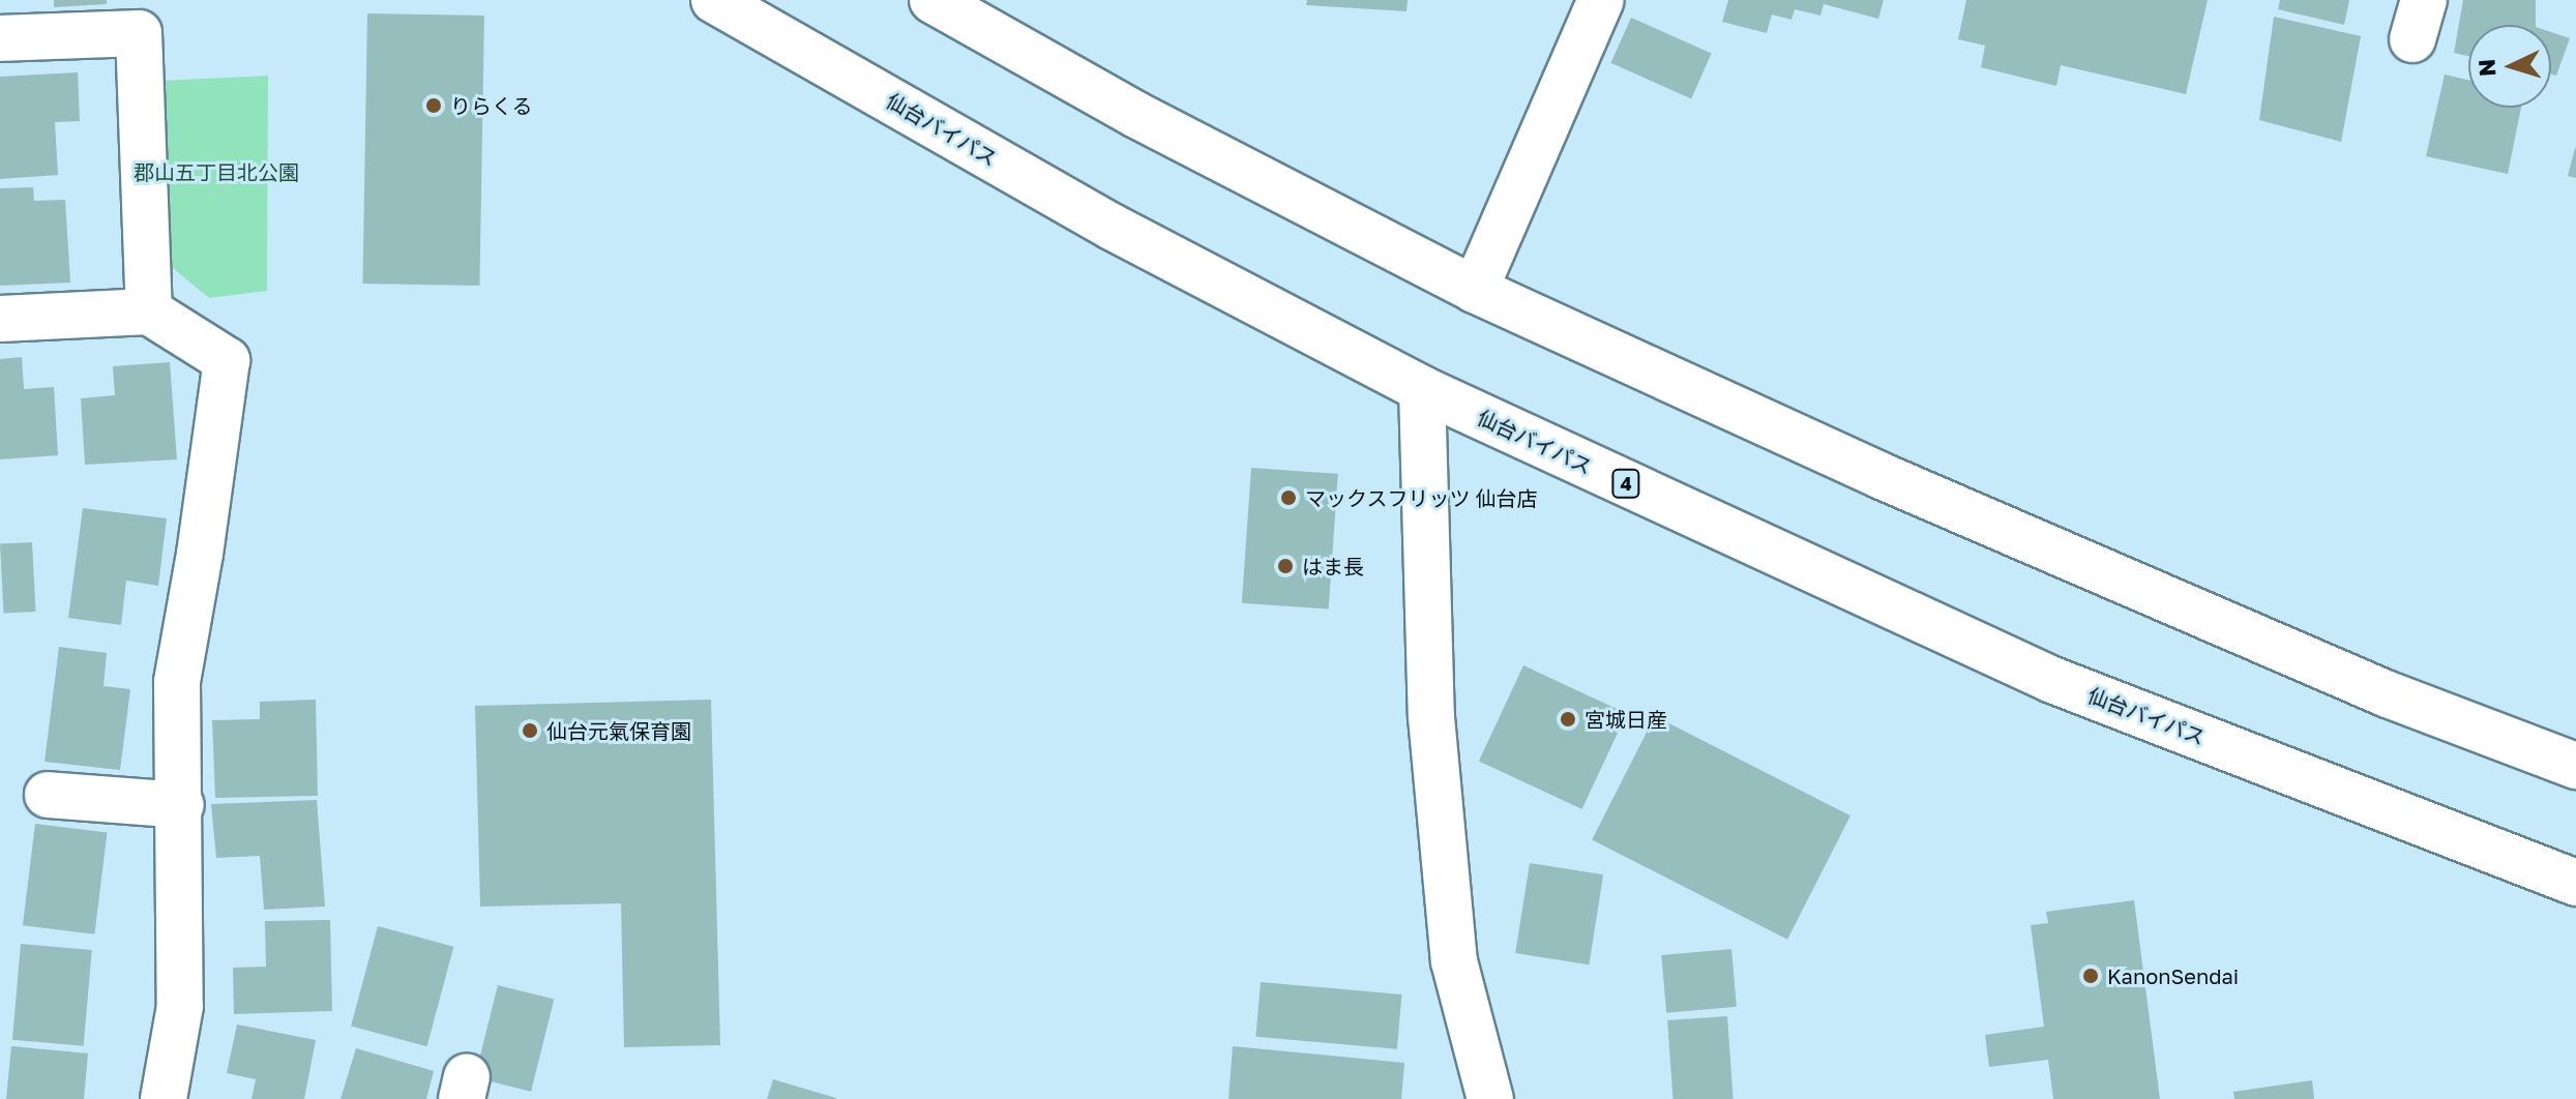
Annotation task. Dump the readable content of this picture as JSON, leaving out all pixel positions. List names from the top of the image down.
{
  "streets": {
    "main road": ["仙台バイパス", "4"]
  },
  "parks": ["郡山五丁目北公園"],
  "places": [
    "りらくる",
    "マックスフリッツ 仙台店",
    "はま長",
    "宮城日産",
    "仙台元氣保育園",
    "KanonSendai"
  ],
  "north": "left"
}
